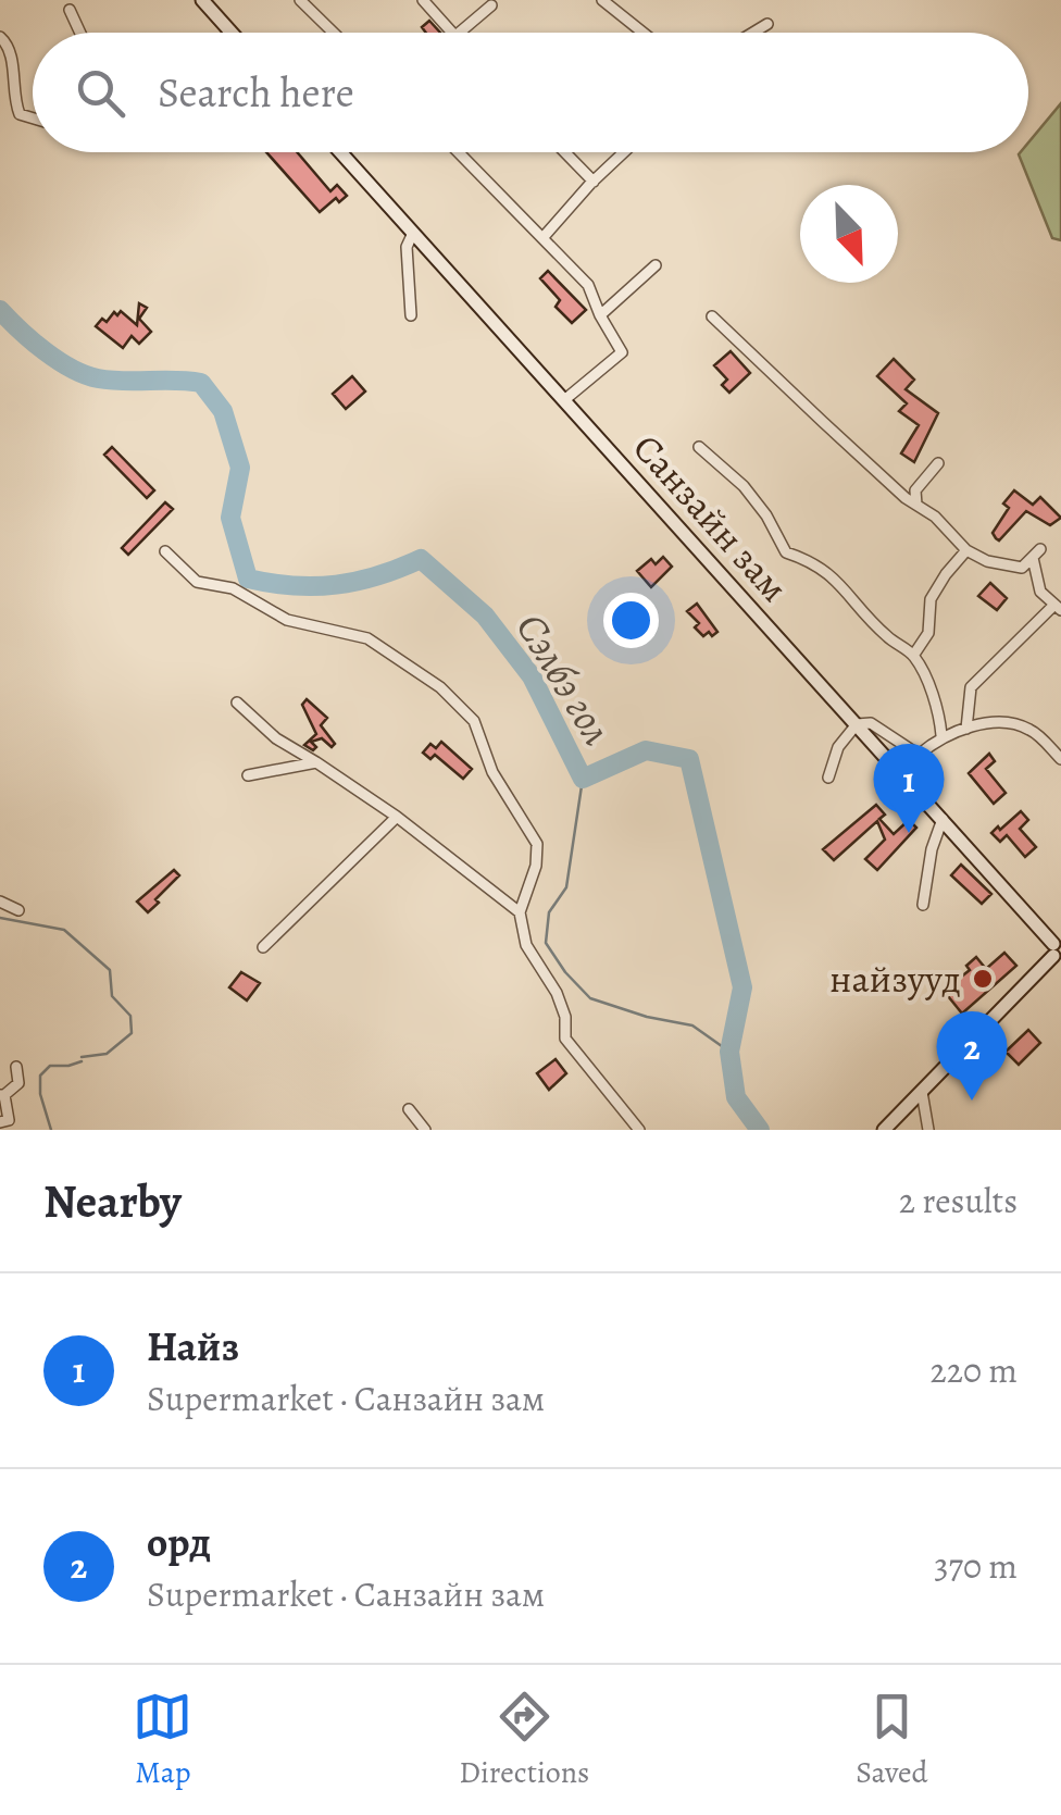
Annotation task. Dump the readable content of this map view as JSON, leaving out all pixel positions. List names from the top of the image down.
{
  "streets": {
    "main road": ["Санзайн зам"]
  },
  "water": ["Сэлбэ гол"],
  "places": ["найзууд"],
  "north": "bottom right",
  "page": {
    "search": "Search here",
    "pins": ["1", "2"],
    "heading": ["Nearby", "2 results"],
    "list": [
      {
        "mark": "1",
        "name": "Найз",
        "note": "Supermarket · Санзайн зам",
        "value": "220 m"
      },
      {
        "mark": "2",
        "name": "орд",
        "note": "Supermarket · Санзайн зам",
        "value": "370 m"
      }
    ],
    "nav": ["Map", "Directions", "Saved"]
  }
}
